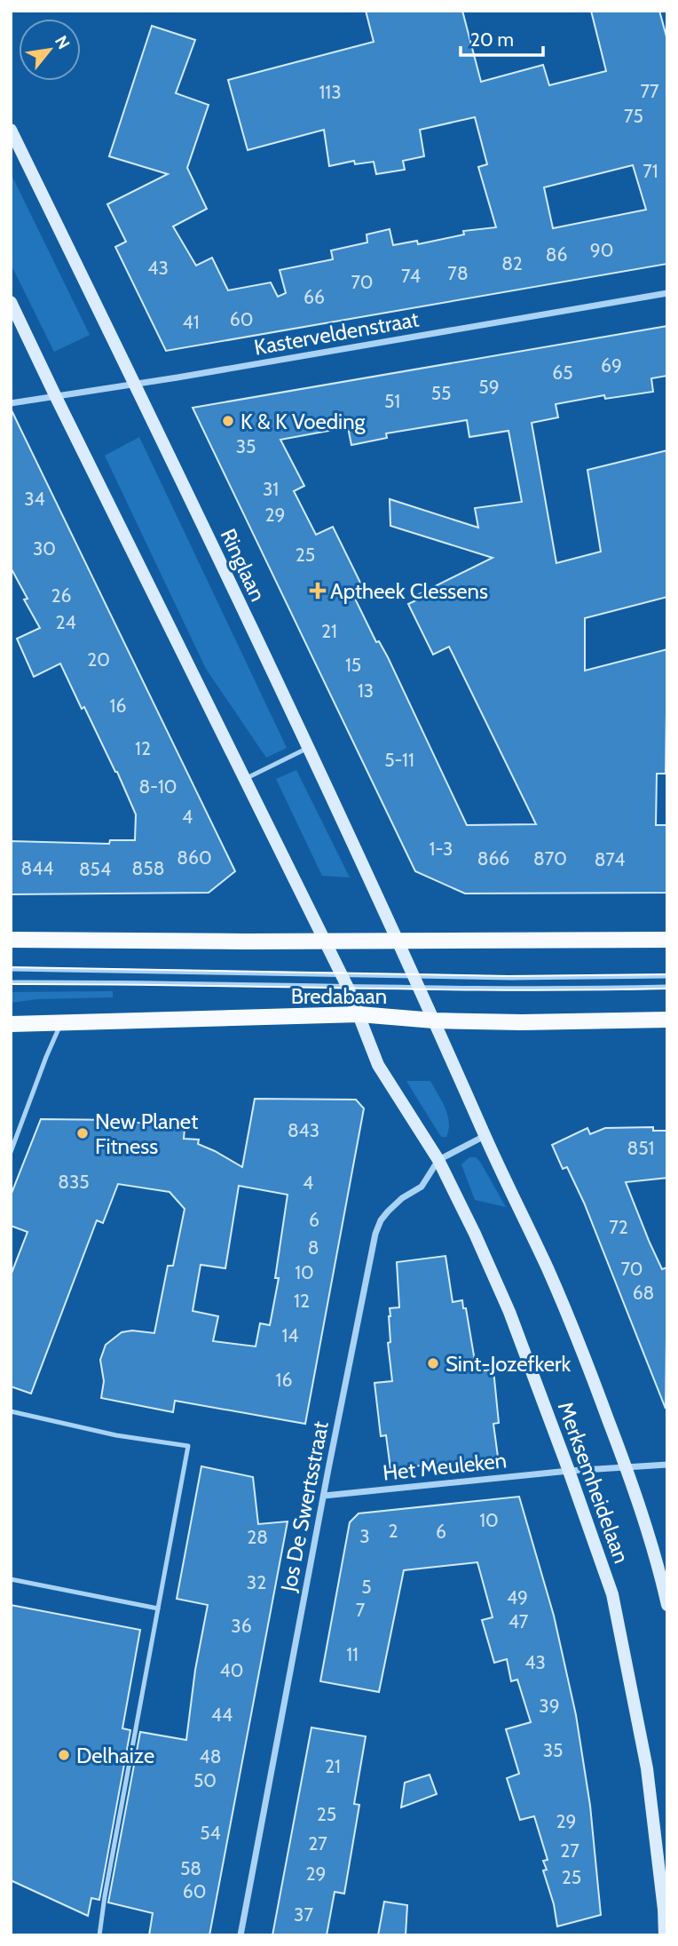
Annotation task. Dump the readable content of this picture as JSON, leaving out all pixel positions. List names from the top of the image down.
{
  "streets": {
    "main road": ["Bredabaan"],
    "street": [
      "Kasterveldenstraat",
      "Ringlaan",
      "Het Meuleken",
      "Merksemheidelaan",
      "Jos De Swertsstraat"
    ]
  },
  "crossings": [
    ["Kasterveldenstraat", "Ringlaan"],
    ["Ringlaan", "Bredabaan"],
    ["Ringlaan", "Merksemheidelaan"],
    ["Bredabaan", "Merksemheidelaan"],
    ["Het Meuleken", "Merksemheidelaan"],
    ["Het Meuleken", "Jos De Swertsstraat"],
    ["Merksemheidelaan", "Jos De Swertsstraat"]
  ],
  "places": {
    "other": [
      "K & K Voeding",
      "New Planet Fitness",
      "Sint-Jozefkerk",
      "Delhaize"
    ],
    "health": ["Aptheek Clessens"]
  },
  "house_numbers": [
    "77",
    "113",
    "75",
    "71",
    "90",
    "86",
    "82",
    "43",
    "78",
    "74",
    "70",
    "66",
    "60",
    "41",
    "69",
    "65",
    "59",
    "55",
    "51",
    "35",
    "31",
    "34",
    "29",
    "30",
    "25",
    "26",
    "24",
    "21",
    "20",
    "15",
    "13",
    "16",
    "12",
    "5-11",
    "8-10",
    "4",
    "1-3",
    "860",
    "866",
    "870",
    "874",
    "844",
    "858",
    "854",
    "843",
    "851",
    "835",
    "4",
    "6",
    "72",
    "8",
    "70",
    "10",
    "68",
    "12",
    "14",
    "16",
    "10",
    "2",
    "6",
    "3",
    "28",
    "32",
    "5",
    "49",
    "7",
    "47",
    "36",
    "11",
    "43",
    "40",
    "39",
    "44",
    "35",
    "48",
    "21",
    "50",
    "25",
    "29",
    "54",
    "27",
    "27",
    "58",
    "29",
    "25",
    "60",
    "37"
  ],
  "scale_bar": "20 m",
  "north": "top right"
}
